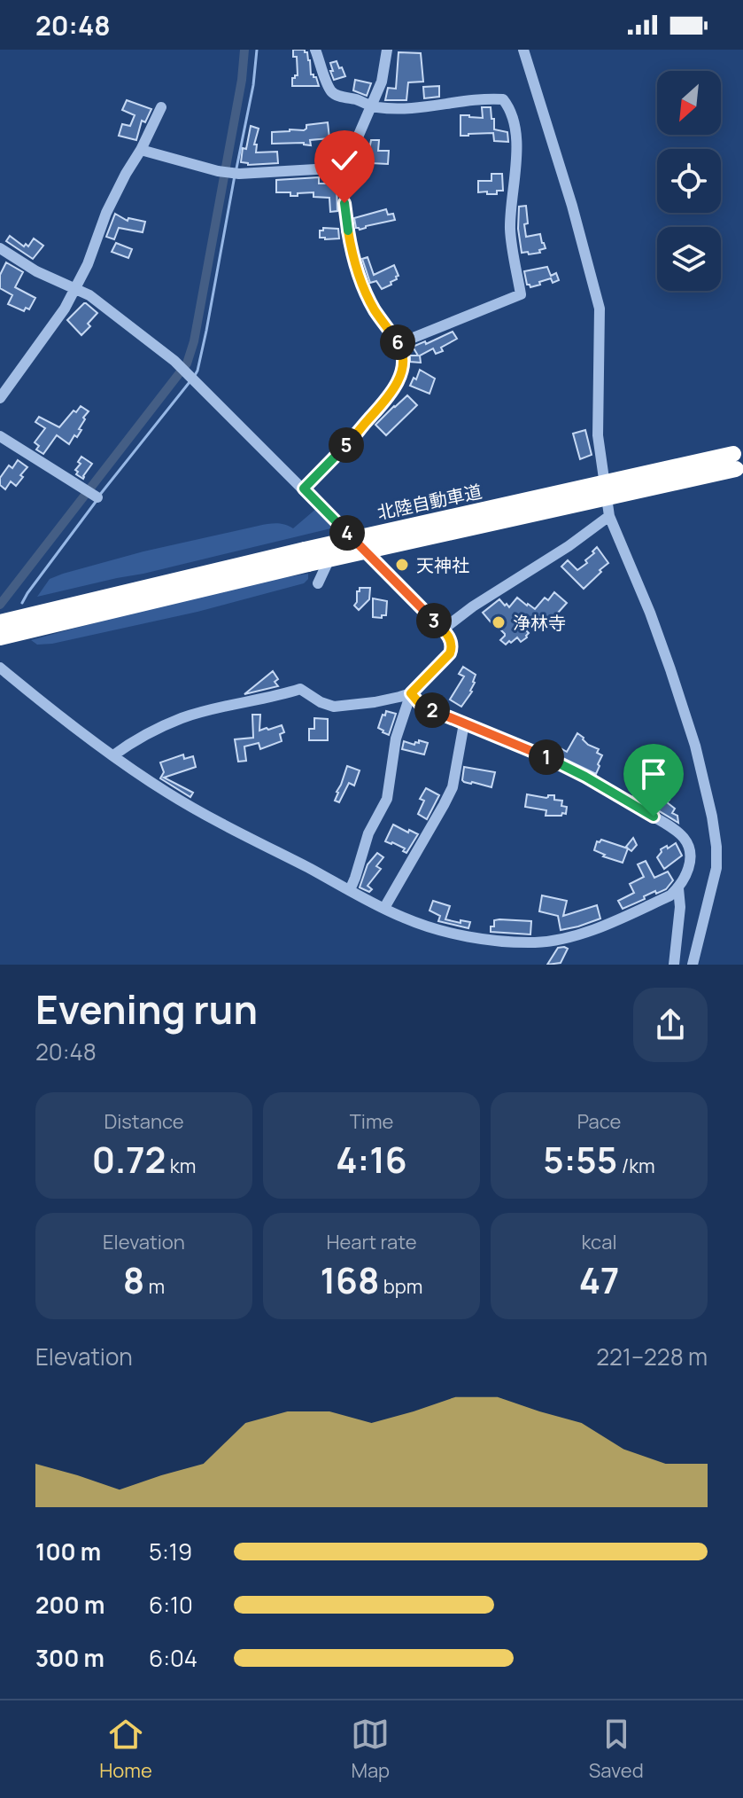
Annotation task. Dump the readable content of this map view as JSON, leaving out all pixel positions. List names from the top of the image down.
{
  "streets": {
    "highway": ["北陸自動車道"]
  },
  "places": ["天神社", "浄林寺"],
  "north": "bottom left",
  "page": {
    "status": "20:48",
    "pins": [
      "6",
      "5",
      "4",
      "3",
      "2",
      "1"
    ],
    "heading": ["Evening run", "20:48"],
    "stats": [
      ["Distance", "0.72 km"],
      ["Time", "4:16"],
      ["Pace", "5:55 /km"],
      ["Elevation", "8 m"],
      ["Heart rate", "168 bpm"],
      ["kcal", "47"]
    ],
    "chart": ["Elevation", "221–228 m"],
    "list": [
      {
        "name": "100 m",
        "note": "5:19"
      },
      {
        "name": "200 m",
        "note": "6:10"
      },
      {
        "name": "300 m",
        "note": "6:04"
      }
    ],
    "tabs": ["Home", "Map", "Saved"]
  }
}
